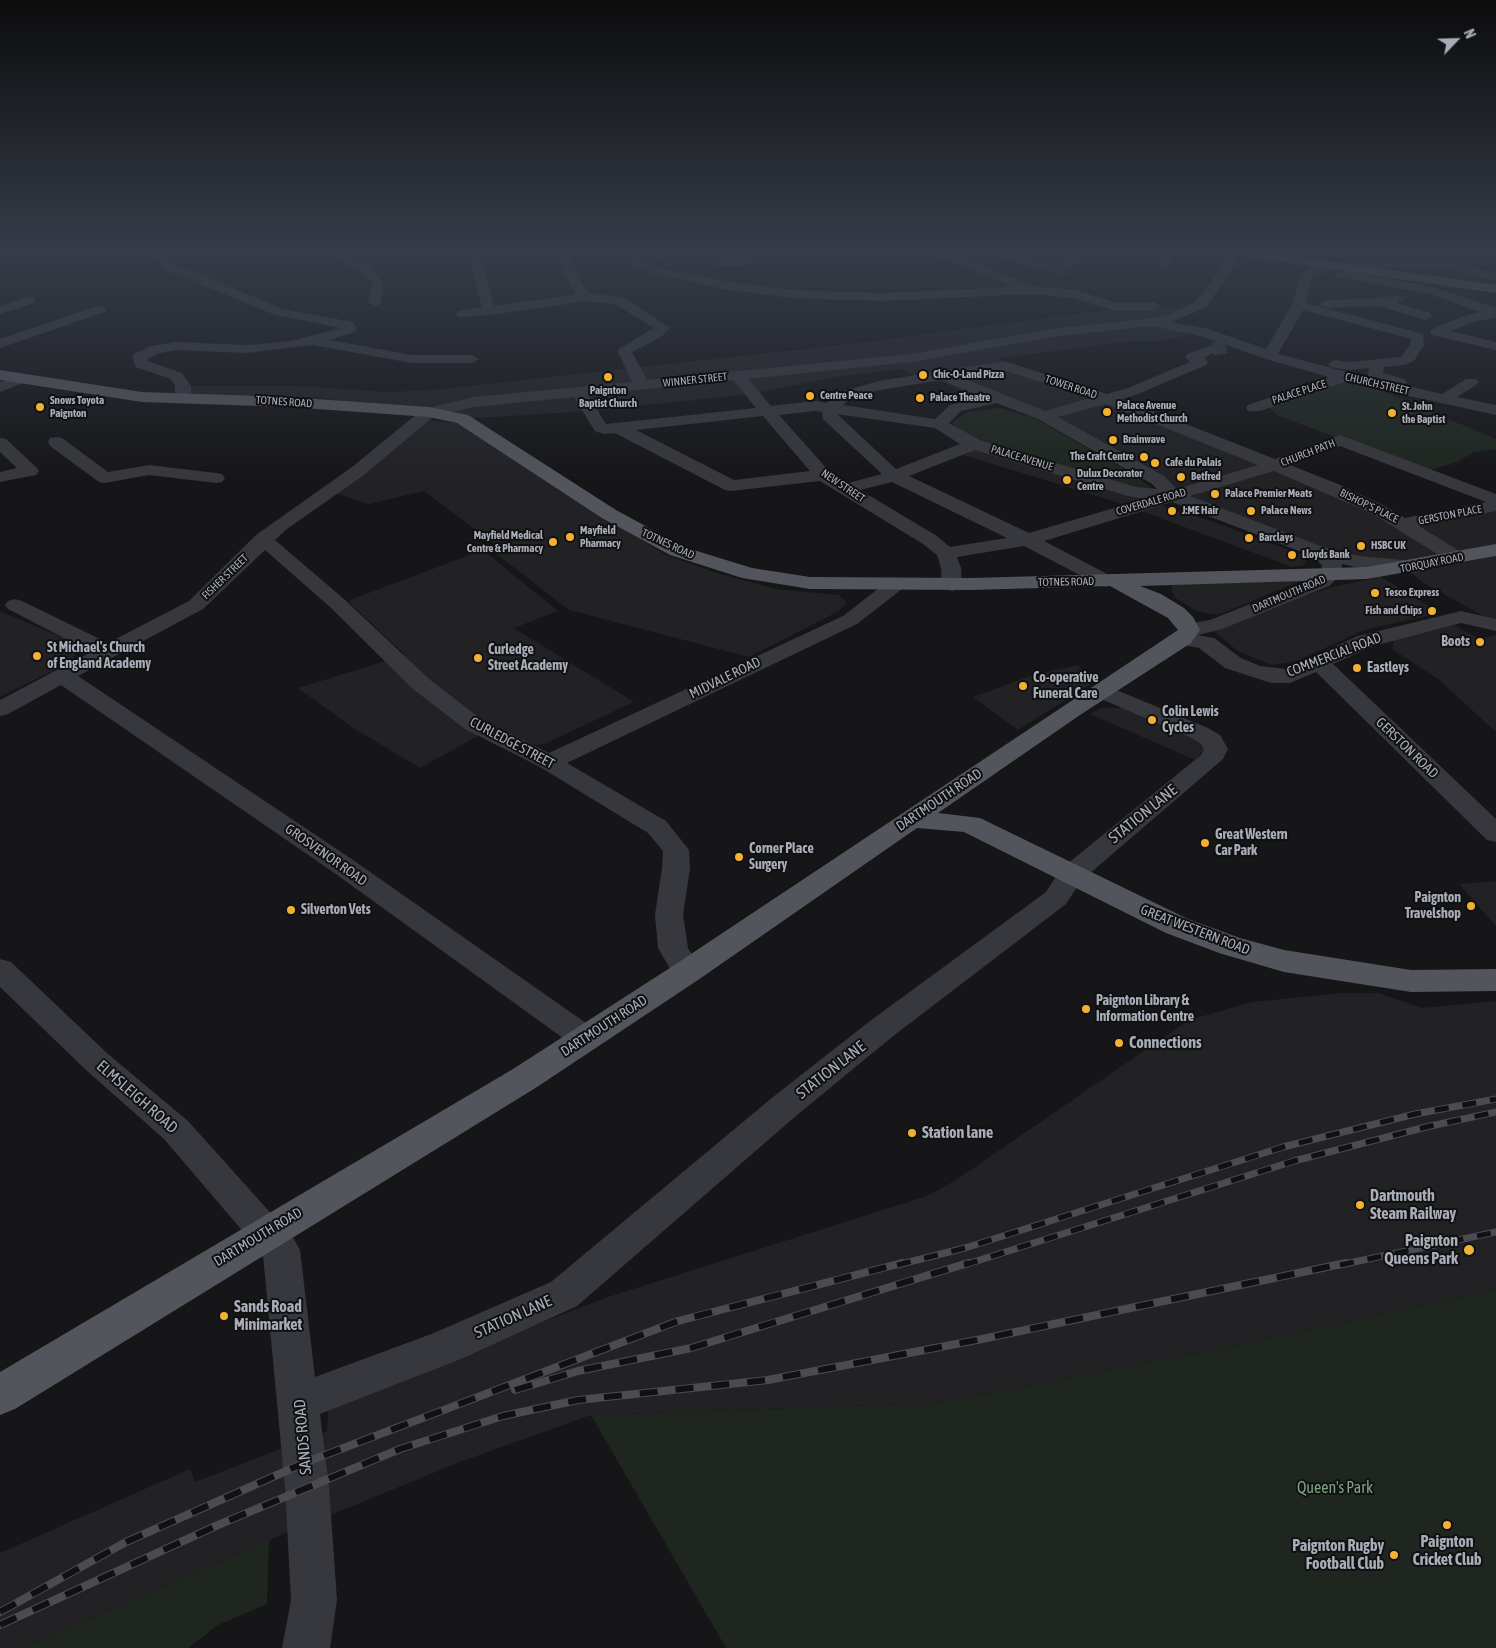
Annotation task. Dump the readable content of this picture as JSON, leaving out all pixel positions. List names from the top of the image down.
{
  "streets": {
    "main road": [
      "TOTNES ROAD",
      "TORQUAY ROAD",
      "DARTMOUTH ROAD",
      "GREAT WESTERN ROAD"
    ],
    "street": [
      "WINNER STREET",
      "CHURCH STREET",
      "TOWER ROAD",
      "PALACE PLACE",
      "CHURCH PATH",
      "PALACE AVENUE",
      "NEW STREET",
      "COVERDALE ROAD",
      "BISHOP'S PLACE",
      "GERSTON PLACE",
      "FISHER STREET",
      "COMMERCIAL ROAD",
      "MIDVALE ROAD",
      "CURLEDGE STREET",
      "GERSTON ROAD",
      "STATION LANE",
      "GROSVENOR ROAD",
      "ELMSLEIGH ROAD",
      "SANDS ROAD"
    ]
  },
  "crossings": [
    ["WINNER STREET", "TOTNES ROAD"],
    ["WINNER STREET", "PALACE AVENUE"],
    ["WINNER STREET", "NEW STREET"],
    ["WINNER STREET", "FISHER STREET"],
    ["CHURCH STREET", "PALACE PLACE"],
    ["TOWER ROAD", "CHURCH PATH"],
    ["TOWER ROAD", "PALACE AVENUE"],
    ["TOWER ROAD", "COVERDALE ROAD"],
    ["TOWER ROAD", "BISHOP'S PLACE"],
    ["TOTNES ROAD", "PALACE AVENUE"],
    ["TOTNES ROAD", "TORQUAY ROAD"],
    ["TOTNES ROAD", "FISHER STREET"],
    ["TOTNES ROAD", "DARTMOUTH ROAD"],
    ["TOTNES ROAD", "MIDVALE ROAD"],
    ["CHURCH PATH", "COVERDALE ROAD"],
    ["CHURCH PATH", "BISHOP'S PLACE"],
    ["PALACE AVENUE", "COVERDALE ROAD"],
    ["PALACE AVENUE", "TORQUAY ROAD"],
    ["PALACE AVENUE", "DARTMOUTH ROAD"],
    ["NEW STREET", "COVERDALE ROAD"],
    ["COVERDALE ROAD", "BISHOP'S PLACE"],
    ["BISHOP'S PLACE", "GERSTON PLACE"],
    ["BISHOP'S PLACE", "TORQUAY ROAD"],
    ["FISHER STREET", "CURLEDGE STREET"],
    ["FISHER STREET", "GROSVENOR ROAD"],
    ["DARTMOUTH ROAD", "COMMERCIAL ROAD"],
    ["DARTMOUTH ROAD", "CURLEDGE STREET"],
    ["DARTMOUTH ROAD", "STATION LANE"],
    ["DARTMOUTH ROAD", "GROSVENOR ROAD"],
    ["DARTMOUTH ROAD", "GREAT WESTERN ROAD"],
    ["DARTMOUTH ROAD", "ELMSLEIGH ROAD"],
    ["DARTMOUTH ROAD", "SANDS ROAD"],
    ["COMMERCIAL ROAD", "GERSTON ROAD"],
    ["MIDVALE ROAD", "CURLEDGE STREET"],
    ["STATION LANE", "GREAT WESTERN ROAD"],
    ["STATION LANE", "SANDS ROAD"],
    ["ELMSLEIGH ROAD", "SANDS ROAD"]
  ],
  "parks": ["Queen's Park"],
  "places": [
    "Chic-O-Land Pizza",
    "Paignton Baptist Church",
    "Centre Peace",
    "Palace Theatre",
    "Snows Toyota Paignton",
    "Palace Avenue Methodist Church",
    "St. John the Baptist",
    "Brainwave",
    "The Craft Centre",
    "Cafe du Palais",
    "Betfred",
    "Dulux Decorator Centre",
    "Palace Premier Meats",
    "J:ME Hair",
    "Palace News",
    "Mayfield Pharmacy",
    "Barclays",
    "Mayfield Medical Centre & Pharmacy",
    "HSBC UK",
    "Lloyds Bank",
    "Tesco Express",
    "Fish and Chips",
    "Boots",
    "St Michael's Church of England Academy",
    "Curledge Street Academy",
    "Eastleys",
    "Co-operative Funeral Care",
    "Colin Lewis Cycles",
    "Great Western Car Park",
    "Corner Place Surgery",
    "Paignton Travelshop",
    "Silverton Vets",
    "Paignton Library & Information Centre",
    "Connections",
    "Station lane",
    "Dartmouth Steam Railway",
    "Paignton Queens Park",
    "Sands Road Minimarket",
    "Paignton Cricket Club",
    "Paignton Rugby Football Club"
  ],
  "north": "top right"
}
